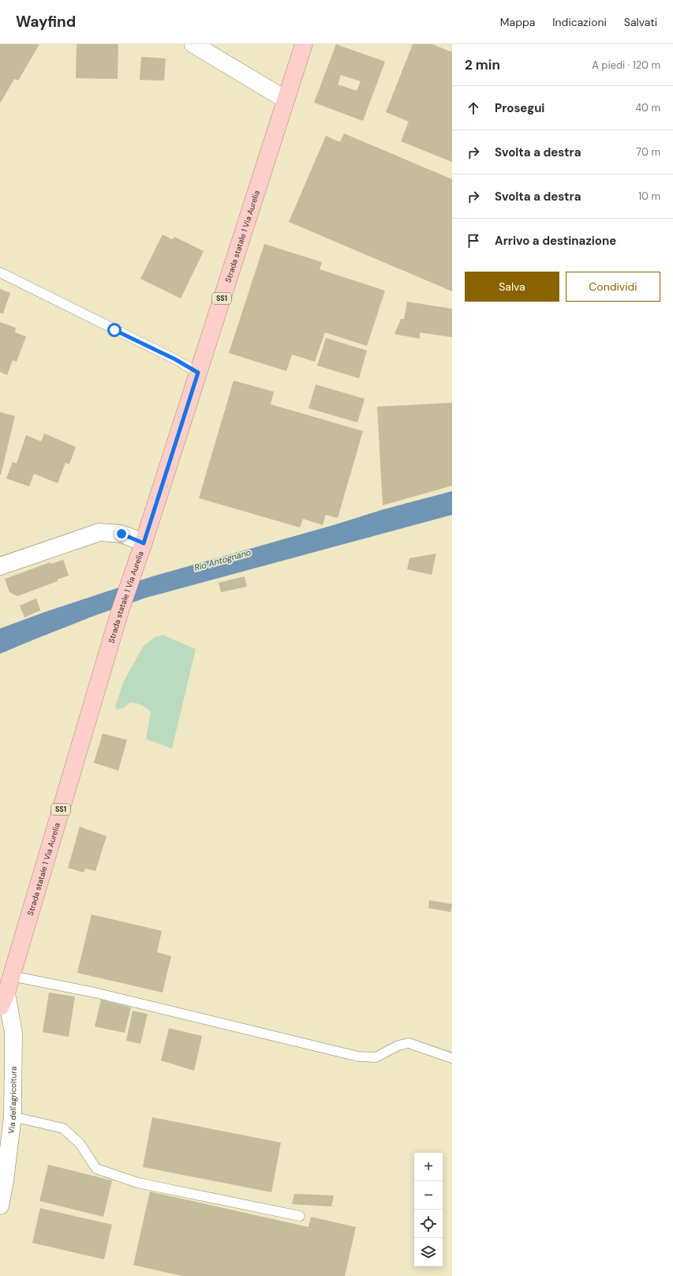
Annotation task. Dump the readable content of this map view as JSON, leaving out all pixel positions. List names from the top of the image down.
{
  "streets": {
    "main road": ["Strada statale 1 Via Aurelia", "SS1"],
    "street": ["Via dell'agricoltura"]
  },
  "crossings": [
    ["Strada statale 1 Via Aurelia", "Via dell'agricoltura"]
  ],
  "water": ["Rio Antognano"],
  "page": {
    "header": "Wayfind",
    "nav": ["Mappa", "Indicazioni", "Salvati"],
    "heading": ["2 min", "A piedi · 120 m"],
    "list": [
      ["Prosegui", "40 m"],
      ["Svolta a destra", "70 m"],
      ["Svolta a destra", "10 m"],
      "Arrivo a destinazione"
    ],
    "buttons": ["Salva", "Condividi"],
    "map_buttons": ["+", "−"]
  }
}
